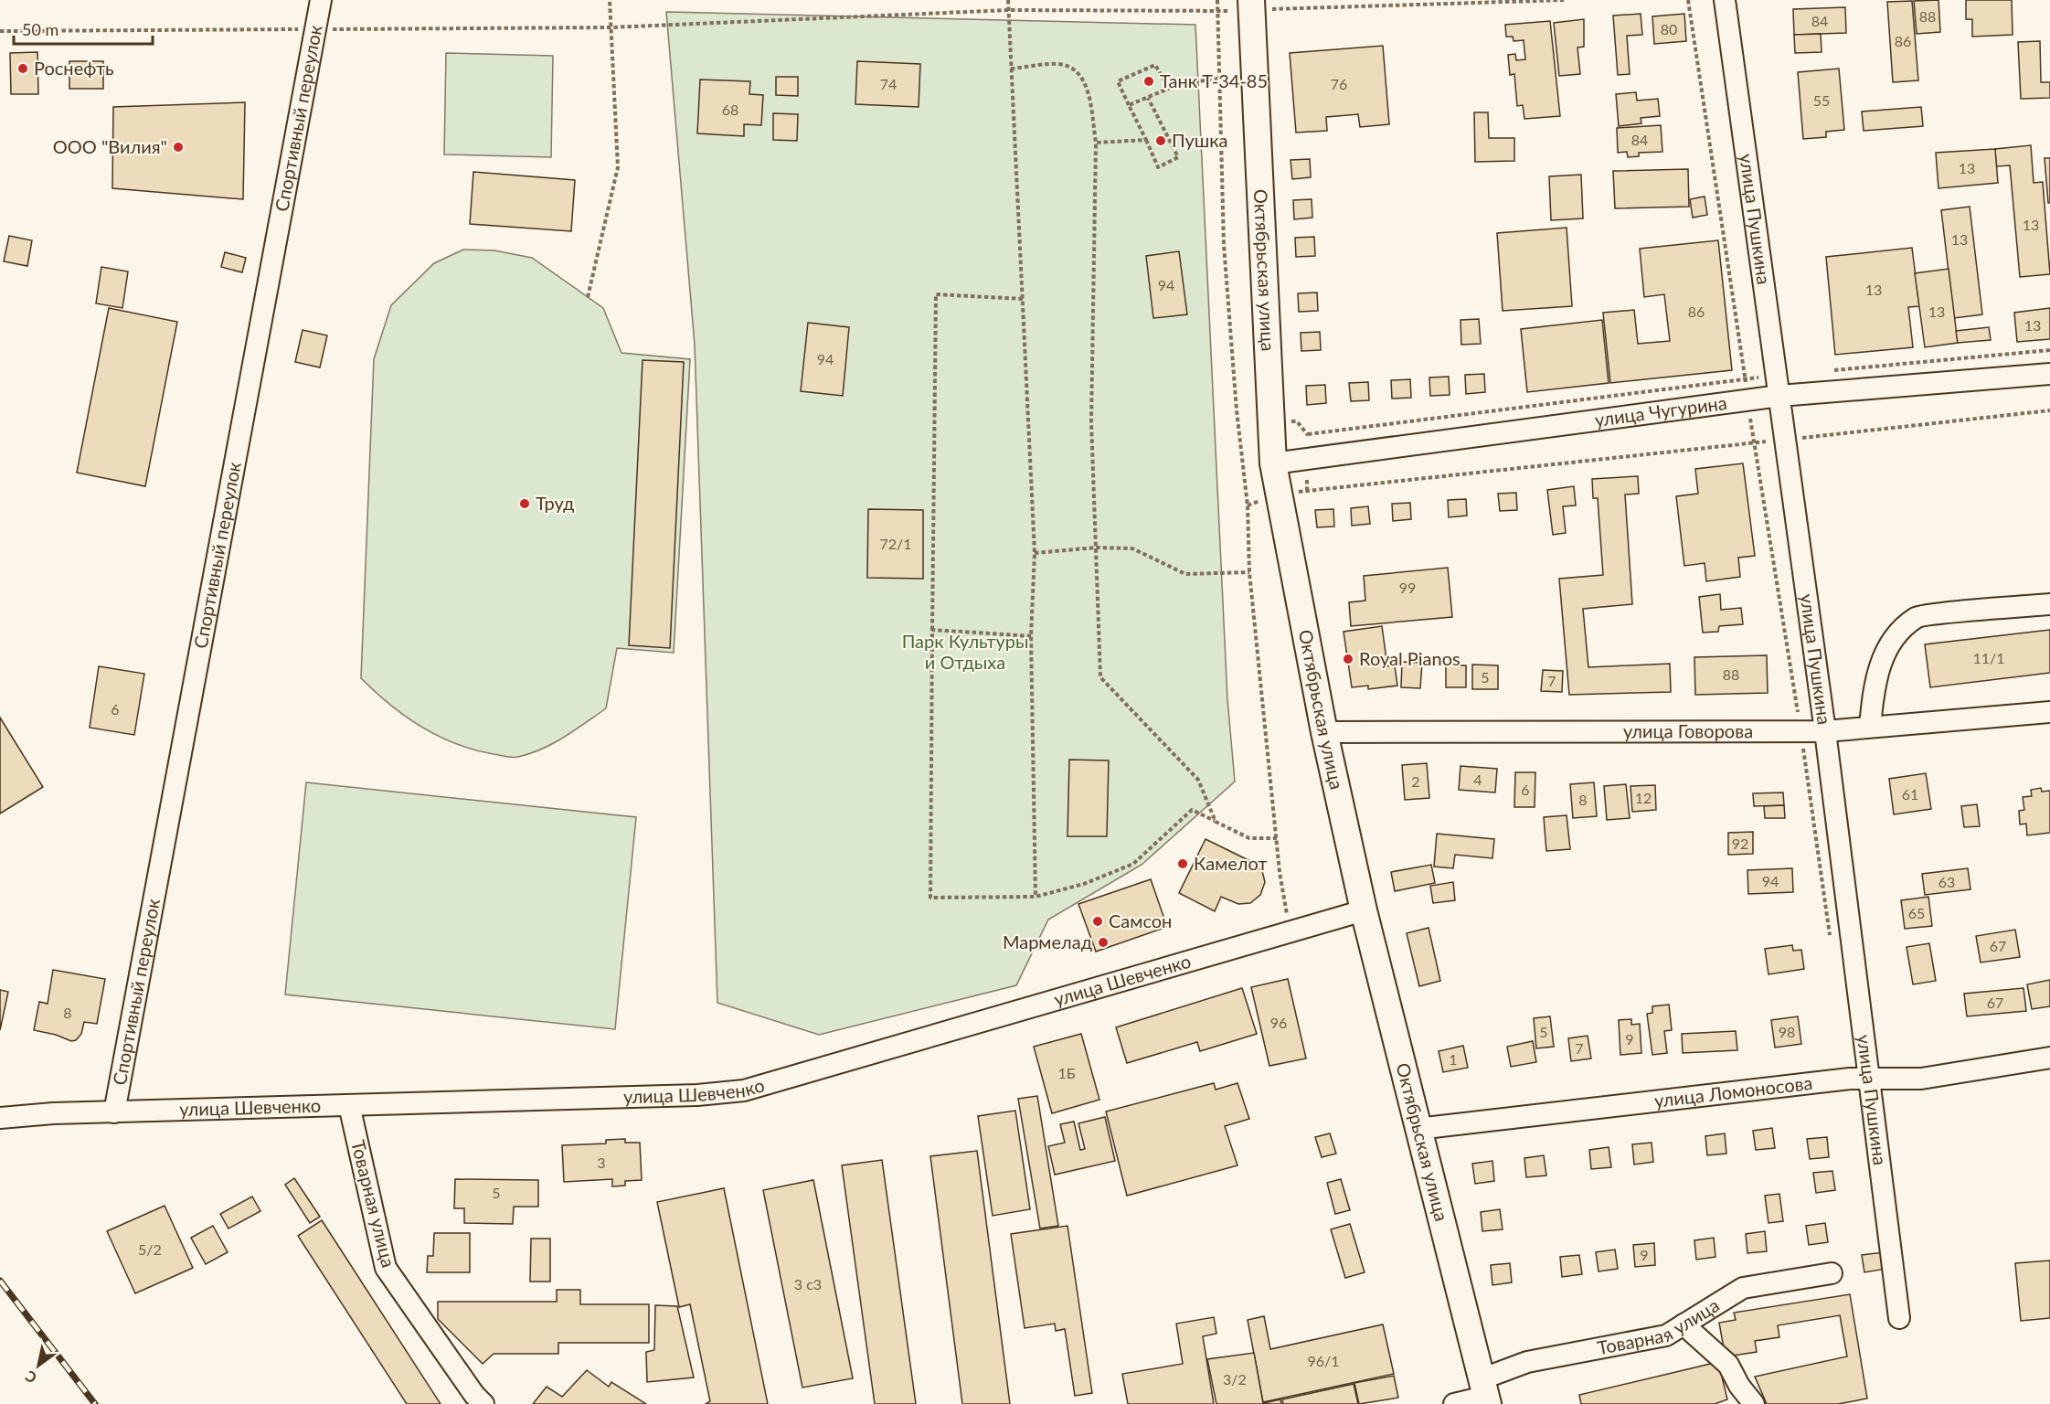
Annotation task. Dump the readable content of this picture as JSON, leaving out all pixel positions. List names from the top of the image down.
{
  "streets": {
    "main road": ["Октябрьская улица"],
    "street": [
      "Спортивный переулок",
      "улица Пушкина",
      "улица Чугурина",
      "улица Говорова",
      "улица Шевченко",
      "улица Ломоносова",
      "Товарная улица"
    ]
  },
  "crossings": [
    ["Спортивный переулок", "улица Шевченко"],
    ["улица Пушкина", "улица Чугурина"],
    ["улица Пушкина", "улица Говорова"],
    ["улица Пушкина", "улица Ломоносова"],
    ["Октябрьская улица", "улица Чугурина"],
    ["Октябрьская улица", "улица Говорова"],
    ["Октябрьская улица", "улица Шевченко"],
    ["Октябрьская улица", "улица Ломоносова"],
    ["Октябрьская улица", "Товарная улица"],
    ["улица Шевченко", "Товарная улица"]
  ],
  "parks": ["Парк Культуры и Отдыха"],
  "places": [
    "Роснефть",
    "Танк Т-34-85",
    "Пушка",
    "ООО \"Вилия\"",
    "Труд",
    "Royal Pianos",
    "Камелот",
    "Самсон",
    "Мармелад"
  ],
  "house_numbers": [
    "88",
    "84",
    "80",
    "86",
    "74",
    "76",
    "55",
    "68",
    "84",
    "13",
    "13",
    "13",
    "94",
    "13",
    "86",
    "13",
    "13",
    "94",
    "72/1",
    "99",
    "11/1",
    "88",
    "5",
    "7",
    "6",
    "4",
    "2",
    "6",
    "61",
    "12",
    "8",
    "92",
    "94",
    "63",
    "65",
    "67",
    "67",
    "8",
    "96",
    "5",
    "98",
    "9",
    "7",
    "1",
    "1Б",
    "3",
    "5",
    "5/2",
    "9",
    "3 с3",
    "96/1",
    "3/2"
  ],
  "scale_bar": "50 m",
  "north": "bottom left"
}
